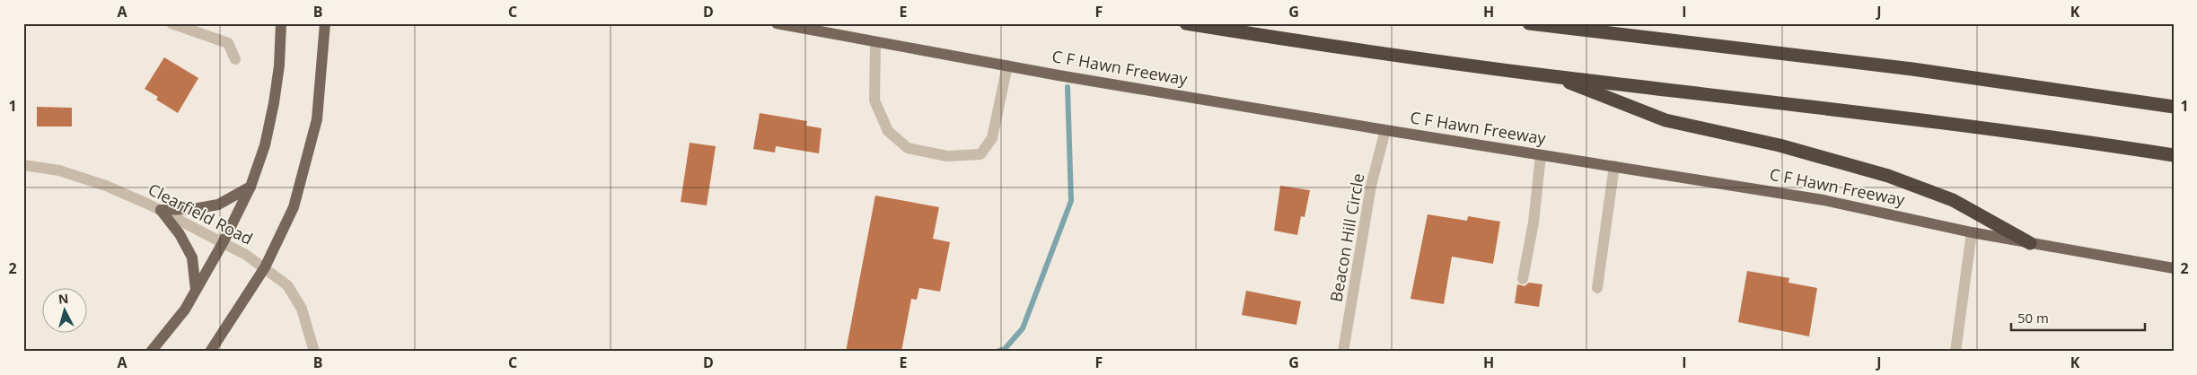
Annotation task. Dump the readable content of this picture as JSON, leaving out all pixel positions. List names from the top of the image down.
{
  "streets": {
    "main road": ["C F Hawn Freeway"],
    "street": ["Clearfield Road", "Beacon Hill Circle"]
  },
  "crossings": [
    ["C F Hawn Freeway", "Beacon Hill Circle"]
  ],
  "scale_bar": "50 m",
  "north": "top",
  "grid": {
    "columns": [
      "A",
      "B",
      "C",
      "D",
      "E",
      "F",
      "G",
      "H",
      "I",
      "J",
      "K"
    ],
    "rows": ["1", "2"]
  }
}
